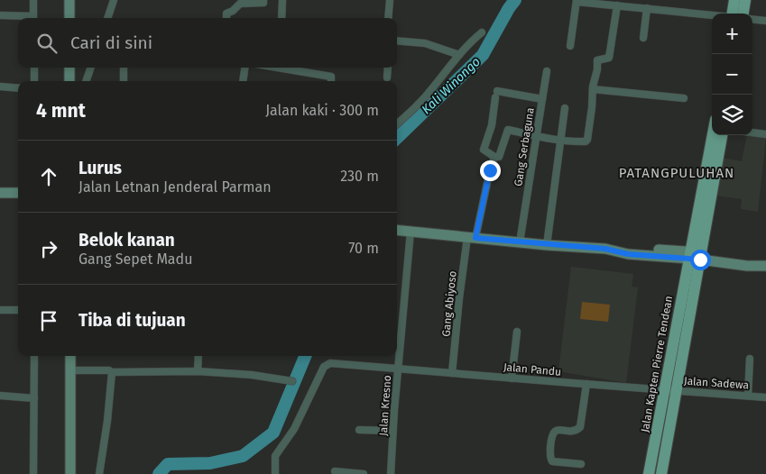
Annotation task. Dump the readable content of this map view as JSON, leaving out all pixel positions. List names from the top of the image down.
{
  "streets": {
    "main road": ["Jalan Kapten Pierre Tendean"],
    "street": [
      "Gang Serbaguna",
      "Gang Abiyoso",
      "Jalan Pandu",
      "Jalan Sadewa",
      "Jalan Kresno"
    ]
  },
  "crossings": [
    ["Gang Serbaguna", "Gang Abiyoso"],
    ["Gang Abiyoso", "Jalan Pandu"],
    ["Jalan Kapten Pierre Tendean", "Jalan Pandu"],
    ["Jalan Kapten Pierre Tendean", "Jalan Sadewa"],
    ["Jalan Pandu", "Jalan Sadewa"],
    ["Jalan Pandu", "Jalan Kresno"]
  ],
  "districts": ["PATANGPULUHAN"],
  "water": ["Kali Winongo"],
  "page": {
    "map_buttons": ["+", "−"],
    "search": "Cari di sini",
    "heading": ["4 mnt", "Jalan kaki · 300 m"],
    "list": [
      ["Lurus", "Jalan Letnan Jenderal Parman", "230 m"],
      ["Belok kanan", "Gang Sepet Madu", "70 m"],
      "Tiba di tujuan"
    ]
  }
}
